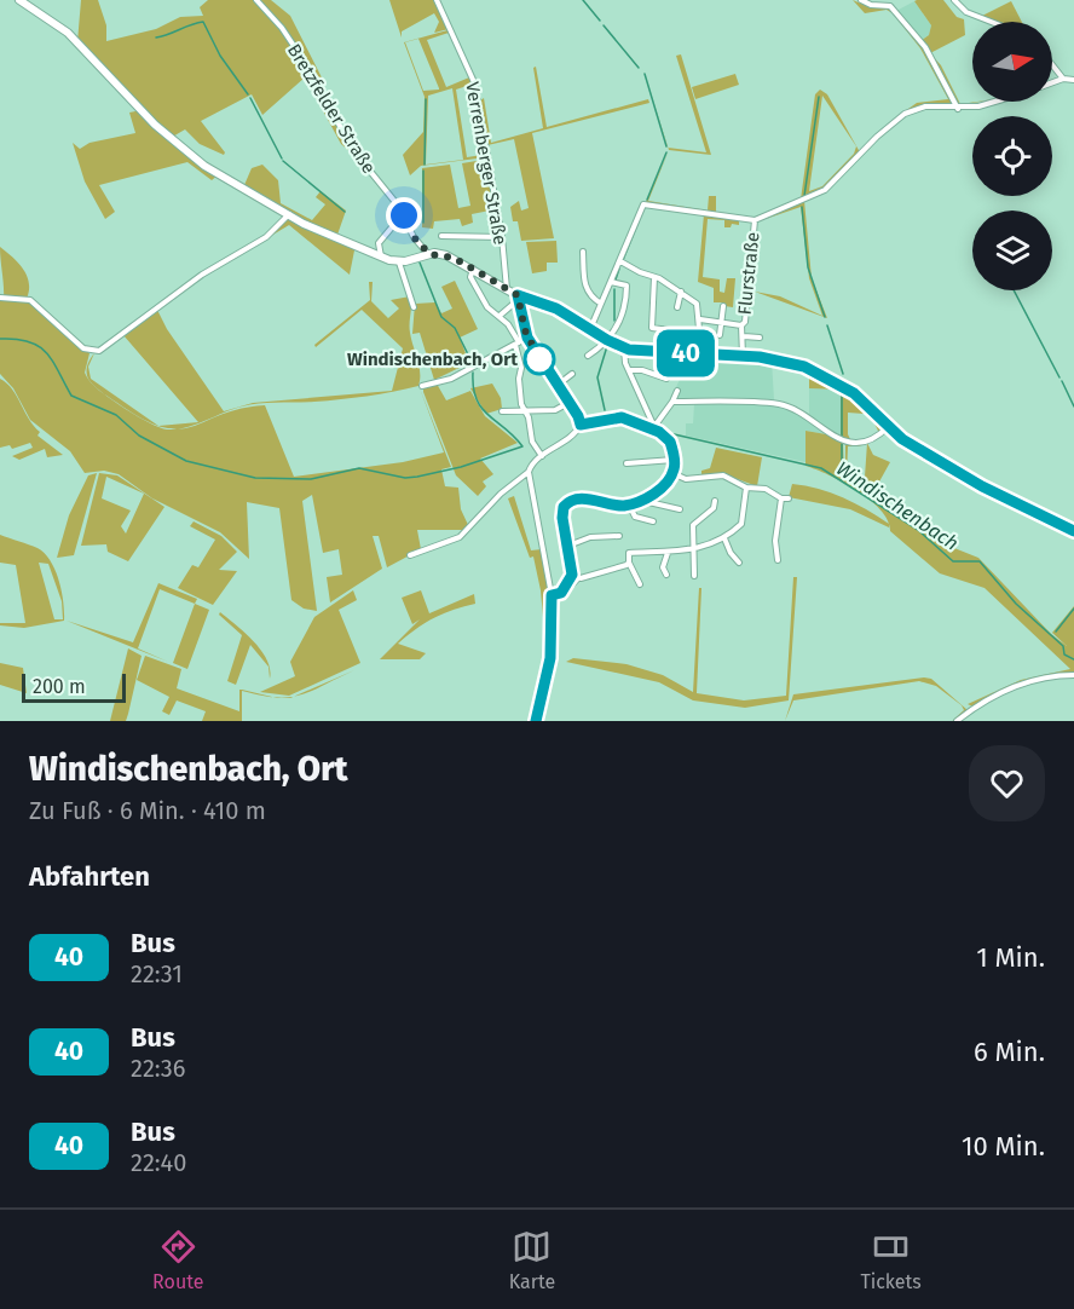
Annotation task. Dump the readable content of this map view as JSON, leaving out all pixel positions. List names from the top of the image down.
{
  "streets": {
    "street": ["Bretzfelder Straße", "Verrenberger Straße", "Flurstraße"]
  },
  "water": ["Windischenbach"],
  "places": ["Windischenbach, Ort"],
  "lines": ["bus line 40"],
  "scale_bar": "200 m",
  "north": "right",
  "page": {
    "on_map": "40",
    "scale": "200 m",
    "heading": [
      ["Windischenbach, Ort", "Zu Fuß · 6 Min. · 410 m"],
      "Abfahrten"
    ],
    "list": [
      {
        "mark": "40",
        "name": "Bus",
        "note": "22:31",
        "value": "1 Min."
      },
      {
        "mark": "40",
        "name": "Bus",
        "note": "22:36",
        "value": "6 Min."
      },
      {
        "mark": "40",
        "name": "Bus",
        "note": "22:40",
        "value": "10 Min."
      }
    ],
    "tabs": ["Route", "Karte", "Tickets"]
  }
}
